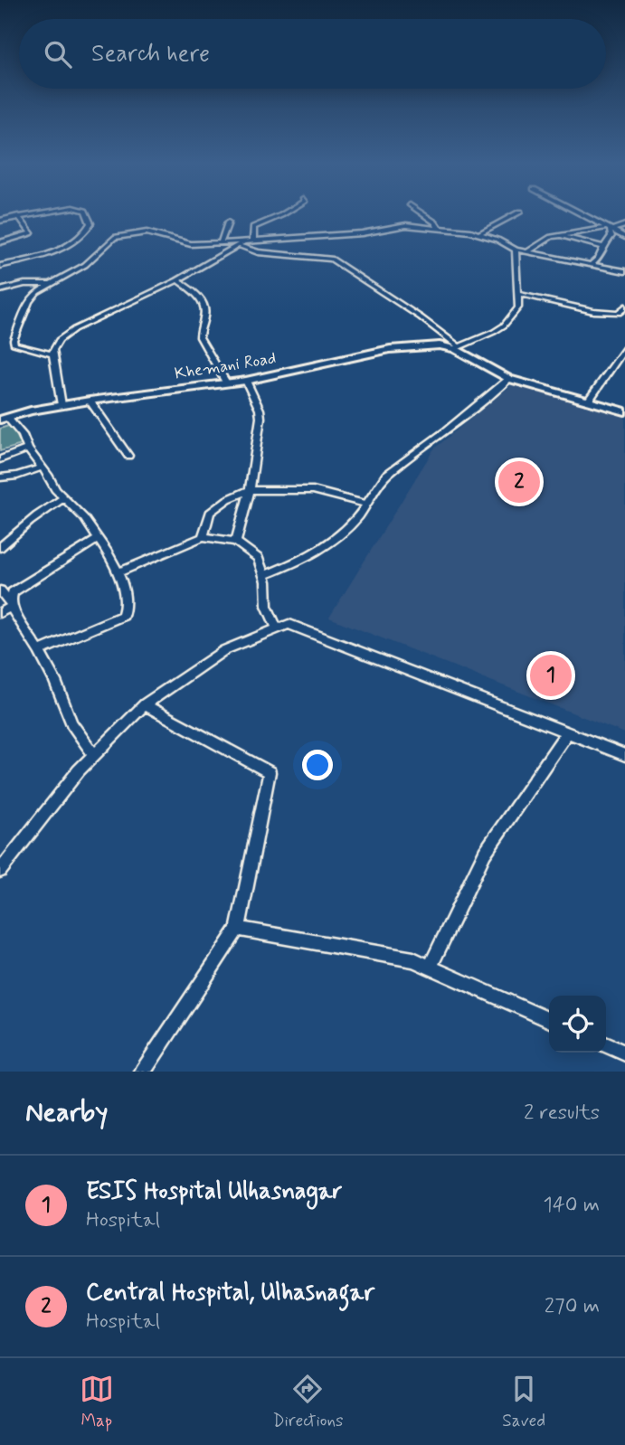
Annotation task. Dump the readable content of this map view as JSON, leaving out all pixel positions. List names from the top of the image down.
{
  "streets": {
    "street": ["Khemani Road"]
  },
  "page": {
    "search": "Search here",
    "pins": ["2", "1"],
    "heading": ["Nearby", "2 results"],
    "list": [
      {
        "mark": "1",
        "name": "ESIS Hospital Ulhasnagar",
        "note": "Hospital",
        "value": "140 m"
      },
      {
        "mark": "2",
        "name": "Central Hospital, Ulhasnagar",
        "note": "Hospital",
        "value": "270 m"
      }
    ],
    "nav": ["Map", "Directions", "Saved"]
  }
}
